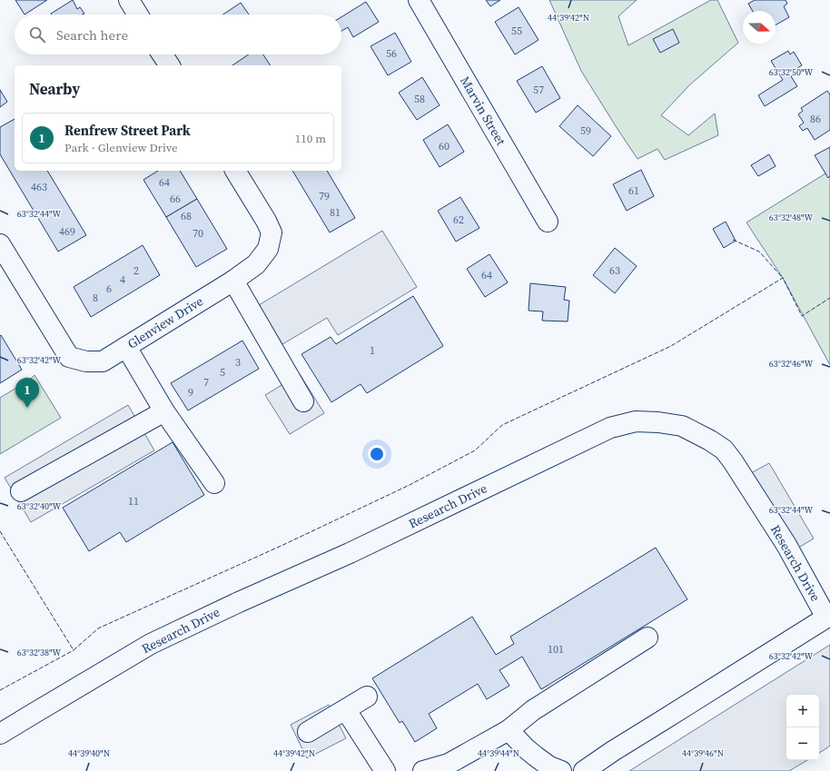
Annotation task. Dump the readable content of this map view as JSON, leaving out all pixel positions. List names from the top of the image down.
{
  "streets": {
    "street": ["Marvin Street", "Glenview Drive", "Research Drive"]
  },
  "house_numbers": [
    "55",
    "56",
    "57",
    "58",
    "86",
    "59",
    "60",
    "64",
    "463",
    "61",
    "79",
    "66",
    "81",
    "68",
    "62",
    "469",
    "70",
    "2",
    "63",
    "64",
    "4",
    "6",
    "8",
    "1",
    "3",
    "5",
    "7",
    "9",
    "11",
    "101"
  ],
  "north": "right",
  "page": {
    "search": "Search here",
    "heading": "Nearby",
    "list": [
      {
        "mark": "1",
        "name": "Renfrew Street Park",
        "note": "Park · Glenview Drive",
        "value": "110 m"
      }
    ],
    "pins": "1",
    "map_buttons": ["+", "−"]
  },
  "coordinates": [
    "44°39'42\"N",
    "63°32'50\"W",
    "63°32'44\"W",
    "63°32'48\"W",
    "63°32'42\"W",
    "63°32'46\"W",
    "63°32'40\"W",
    "63°32'38\"W",
    "44°39'40\"N",
    "44°39'44\"N",
    "44°39'46\"N"
  ]
}
